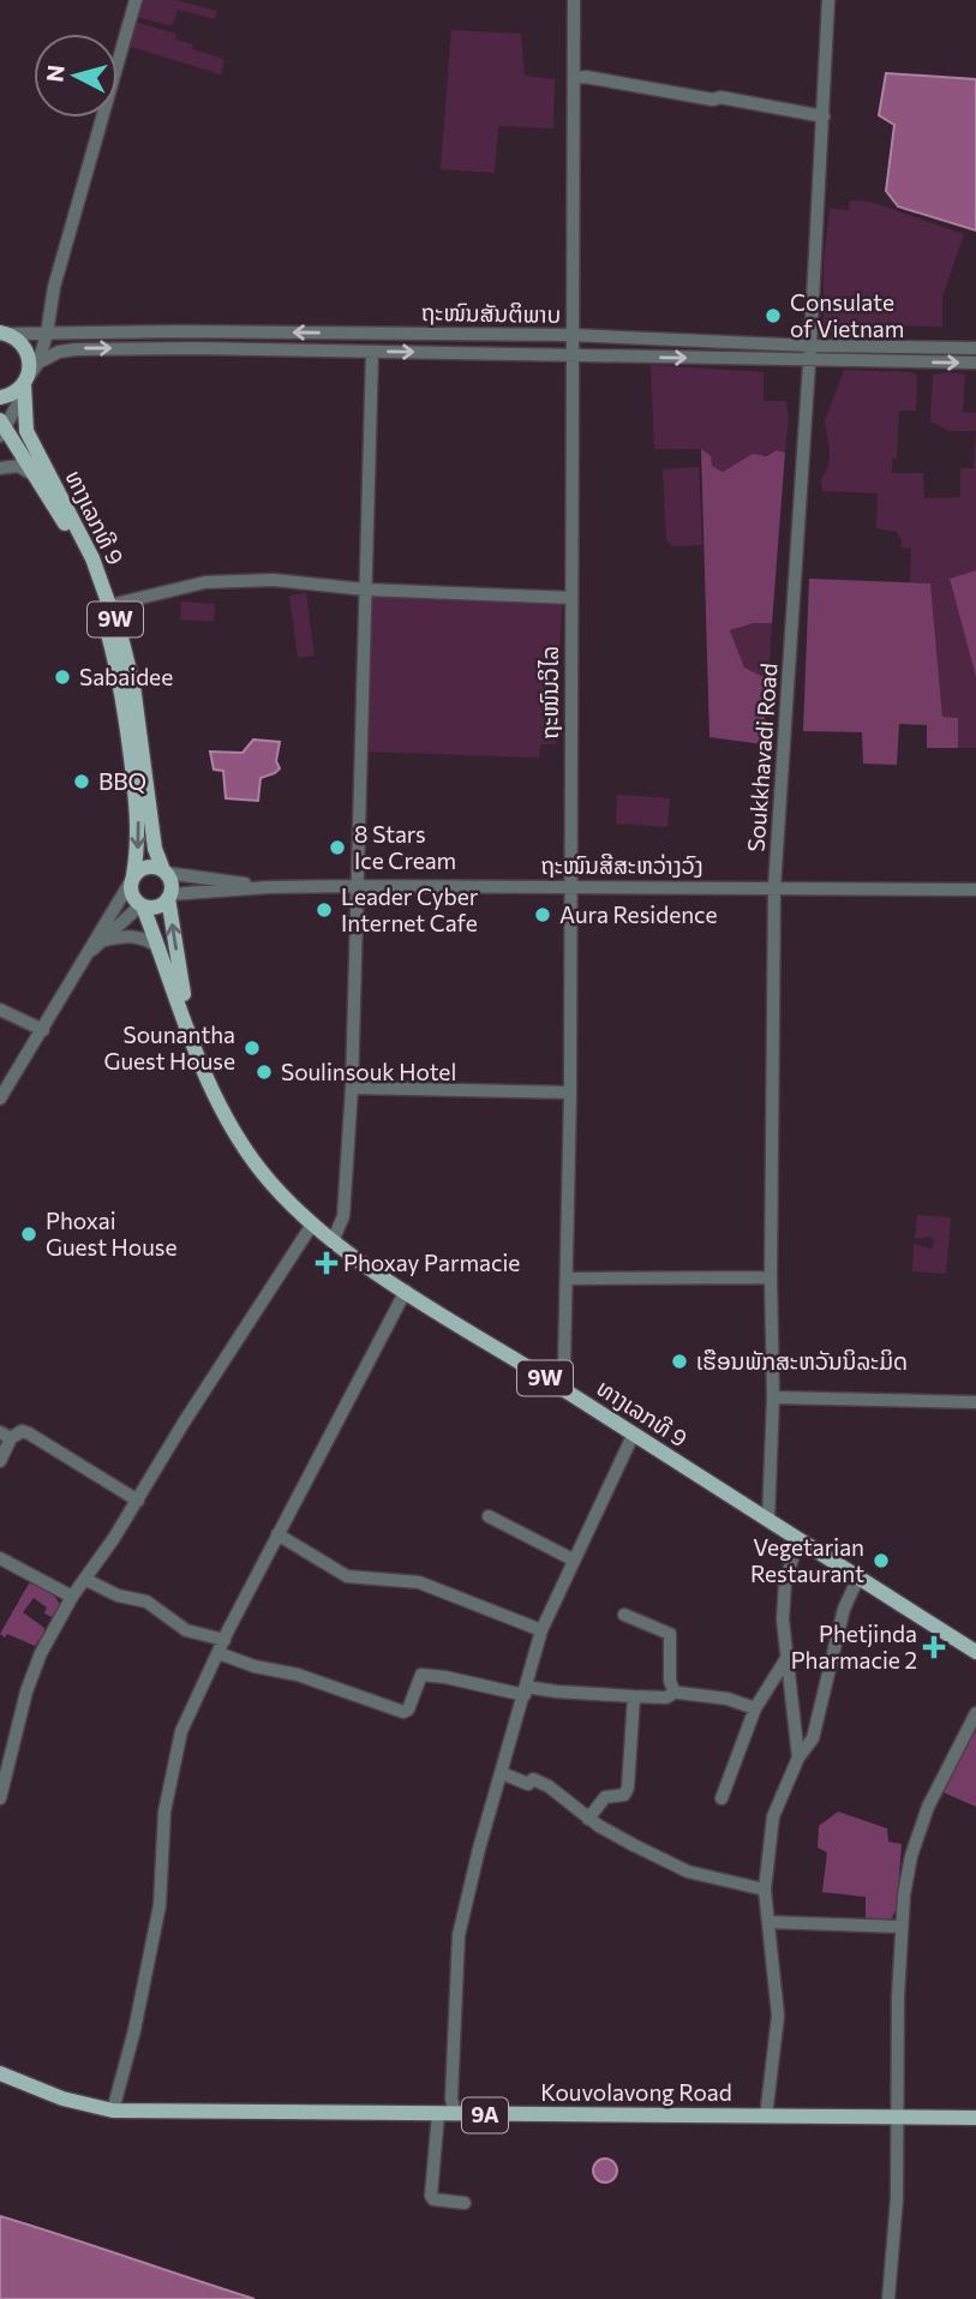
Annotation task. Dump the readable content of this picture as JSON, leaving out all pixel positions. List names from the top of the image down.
{
  "streets": {
    "main road": [
      "ທາງເລກທີ 9",
      "9W",
      "Kouvolavong Road",
      "9A"
    ],
    "street": [
      "ຖະໜົນສັນຕິພາບ",
      "ຖະໜົນວິໄລ",
      "Soukkhavadi Road",
      "ຖະໜົນສີສະຫວ່າງວົງ"
    ]
  },
  "crossings": [
    ["ຖະໜົນສັນຕິພາບ", "ທາງເລກທີ 9"],
    ["ຖະໜົນສັນຕິພາບ", "ຖະໜົນວິໄລ"],
    ["ຖະໜົນສັນຕິພາບ", "Soukkhavadi Road"],
    ["ທາງເລກທີ 9", "ຖະໜົນວິໄລ"],
    ["ທາງເລກທີ 9", "Soukkhavadi Road"],
    ["ຖະໜົນວິໄລ", "ຖະໜົນສີສະຫວ່າງວົງ"],
    ["Soukkhavadi Road", "ຖະໜົນສີສະຫວ່າງວົງ"]
  ],
  "places": {
    "other": [
      "Consulate of Vietnam",
      "Sabaidee",
      "BBQ",
      "8 Stars Ice Cream",
      "Leader Cyber Internet Cafe",
      "Aura Residence",
      "Sounantha Guest House",
      "Soulinsouk Hotel",
      "Phoxai Guest House",
      "ເຮືອນພັກສະຫວັນນິລະມິດ",
      "Vegetarian Restaurant"
    ],
    "health": ["Phoxay Parmacie", "Phetjinda Pharmacie 2"]
  },
  "north": "left"
}
